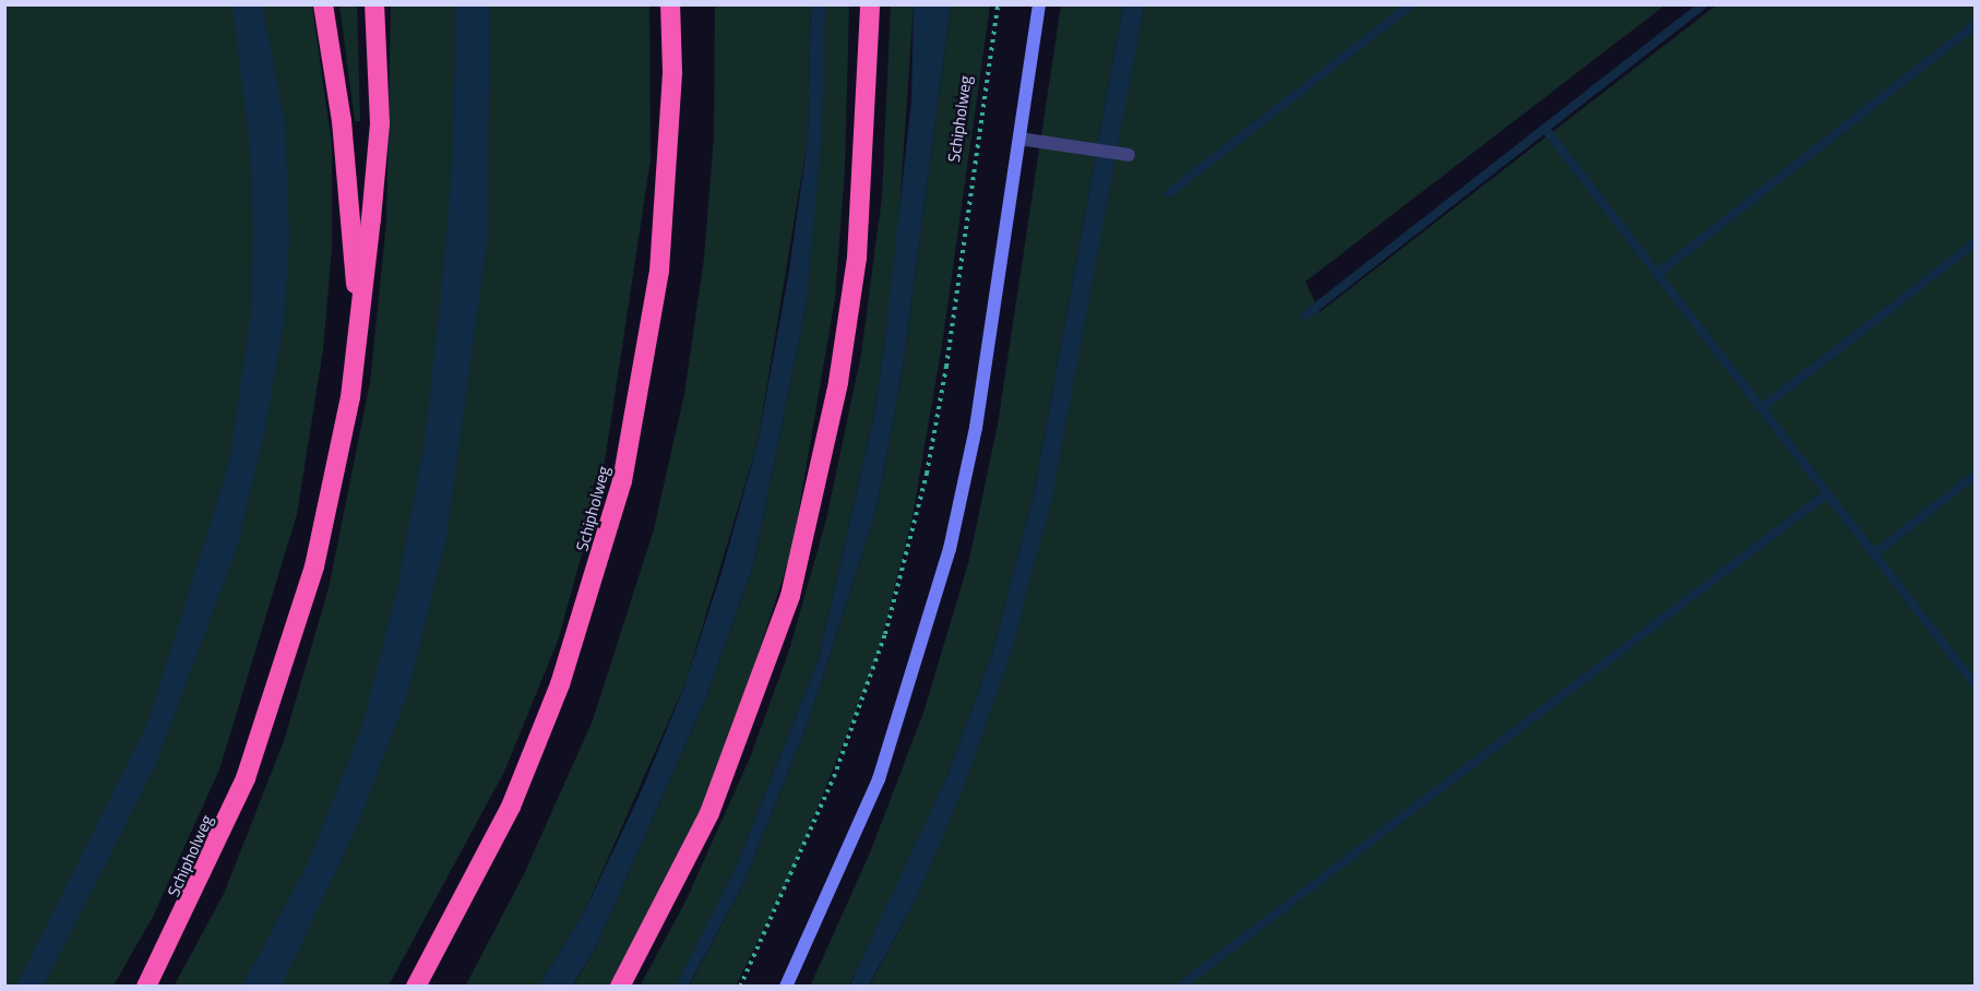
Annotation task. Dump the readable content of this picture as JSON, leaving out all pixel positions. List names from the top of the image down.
{
  "streets": {
    "highway": ["Schipholweg"]
  }
}
